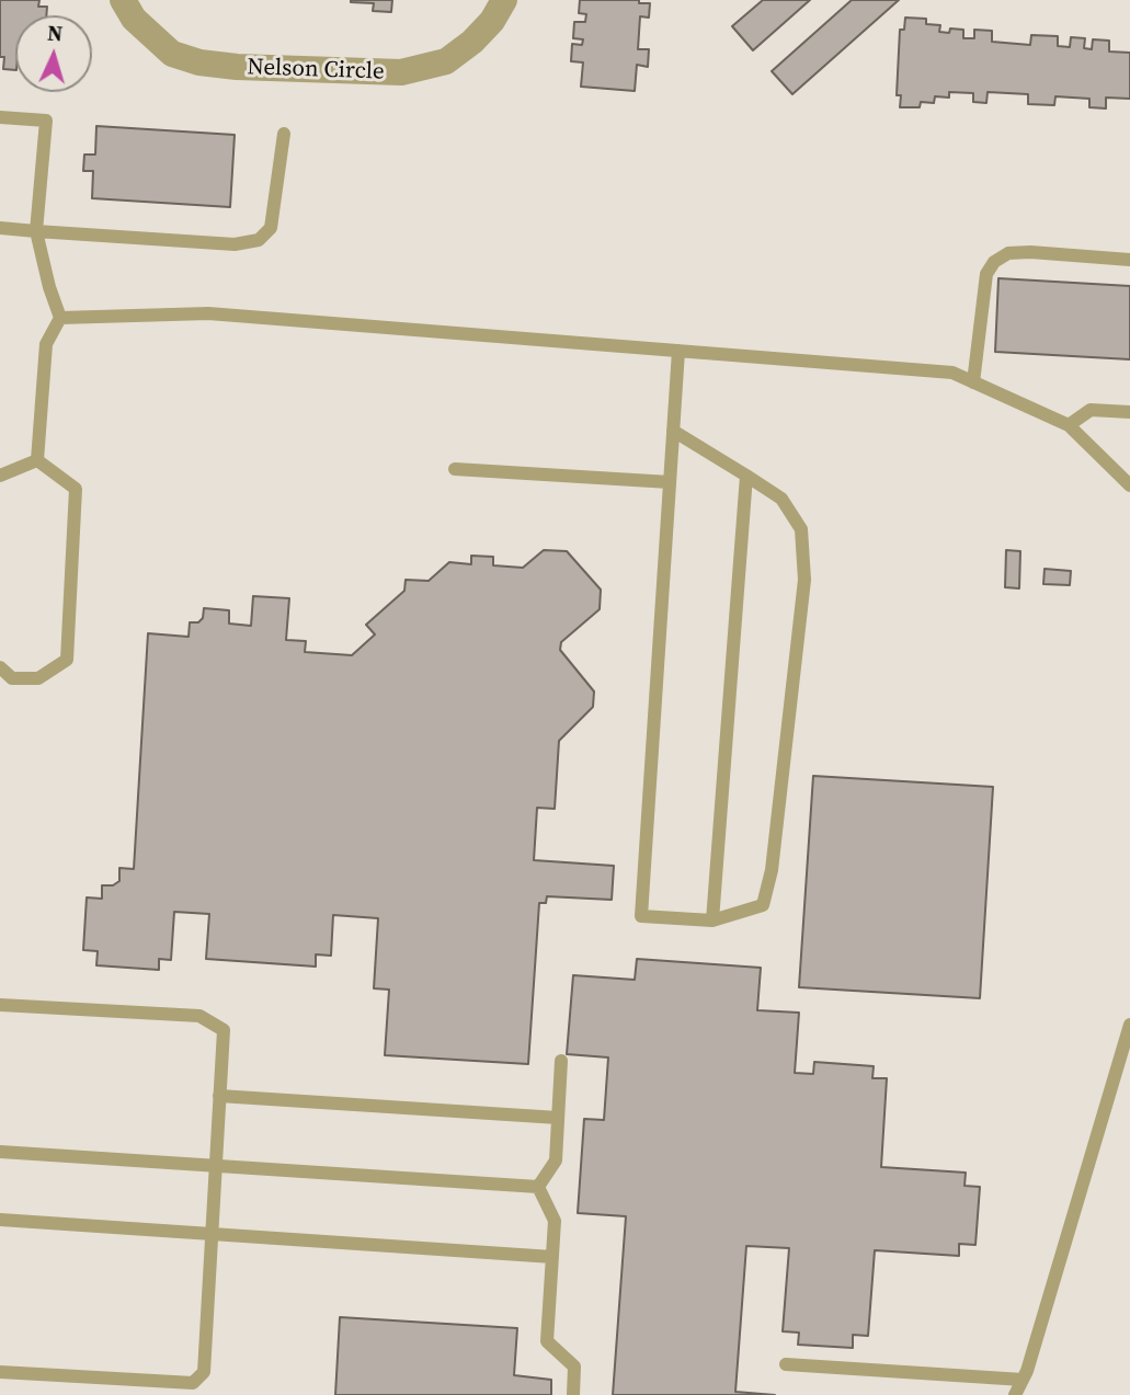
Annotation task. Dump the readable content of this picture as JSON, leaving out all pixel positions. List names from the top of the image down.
{
  "streets": {
    "street": ["Nelson Circle"]
  },
  "north": "top"
}
